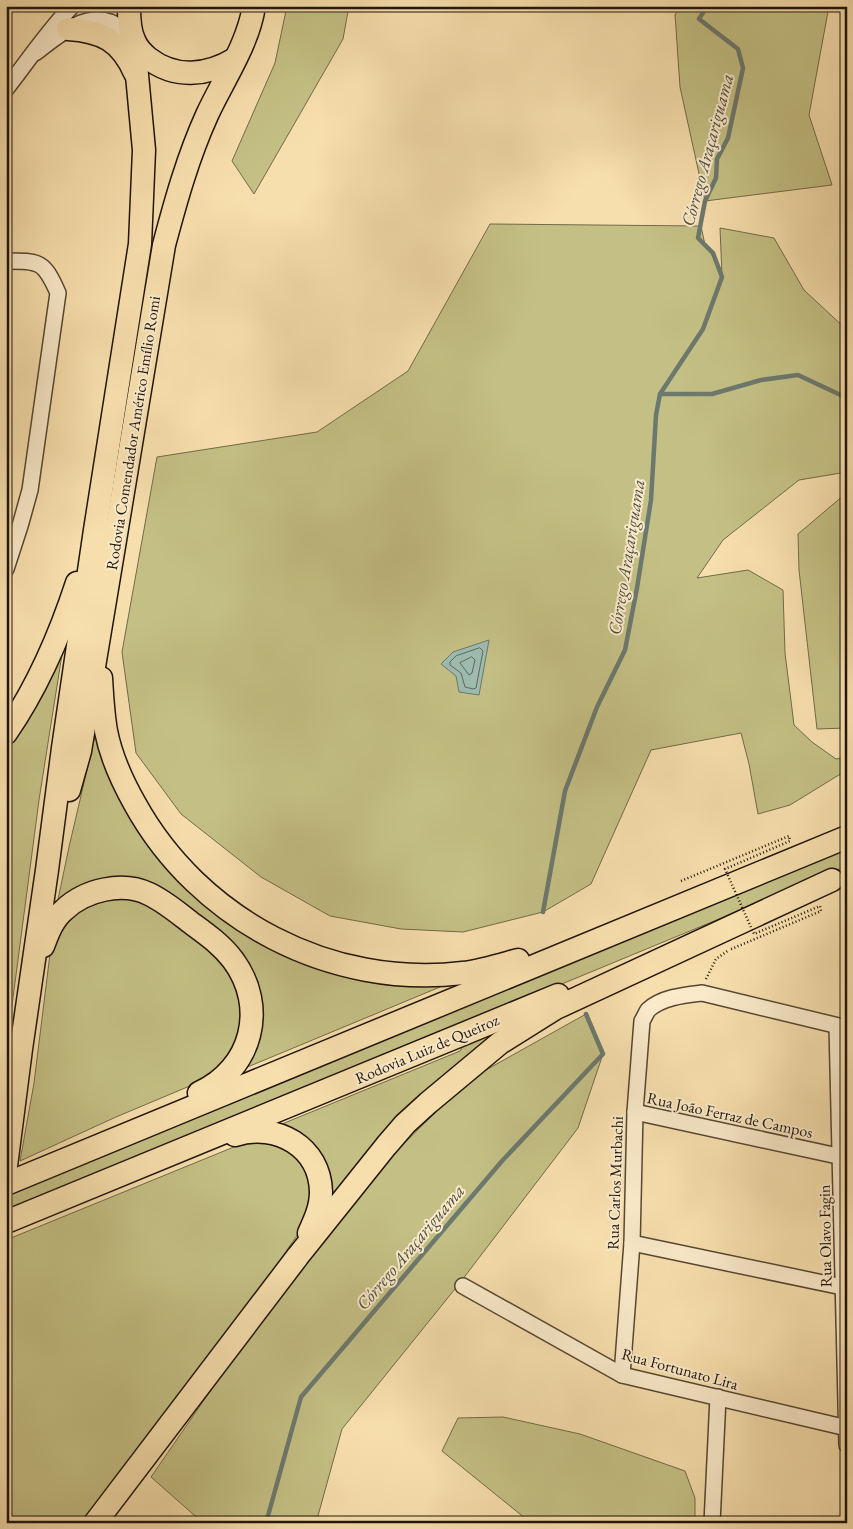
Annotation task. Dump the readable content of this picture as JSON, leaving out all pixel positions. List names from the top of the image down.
{
  "streets": {
    "highway": ["Rodovia Comendador Américo Emílio Romi", "Rodovia Luiz de Queiroz"],
    "street": [
      "Rua João Ferraz de Campos",
      "Rua Carlos Murbachi",
      "Rua Olavo Fagin",
      "Rua Fortunato Lira"
    ]
  },
  "crossings": [
    ["Rua João Ferraz de Campos", "Rua Carlos Murbachi"],
    ["Rua João Ferraz de Campos", "Rua Olavo Fagin"],
    ["Rua Carlos Murbachi", "Rua Fortunato Lira"],
    ["Rua Olavo Fagin", "Rua Fortunato Lira"]
  ],
  "water": ["Córrego Araçariguama"]
}
